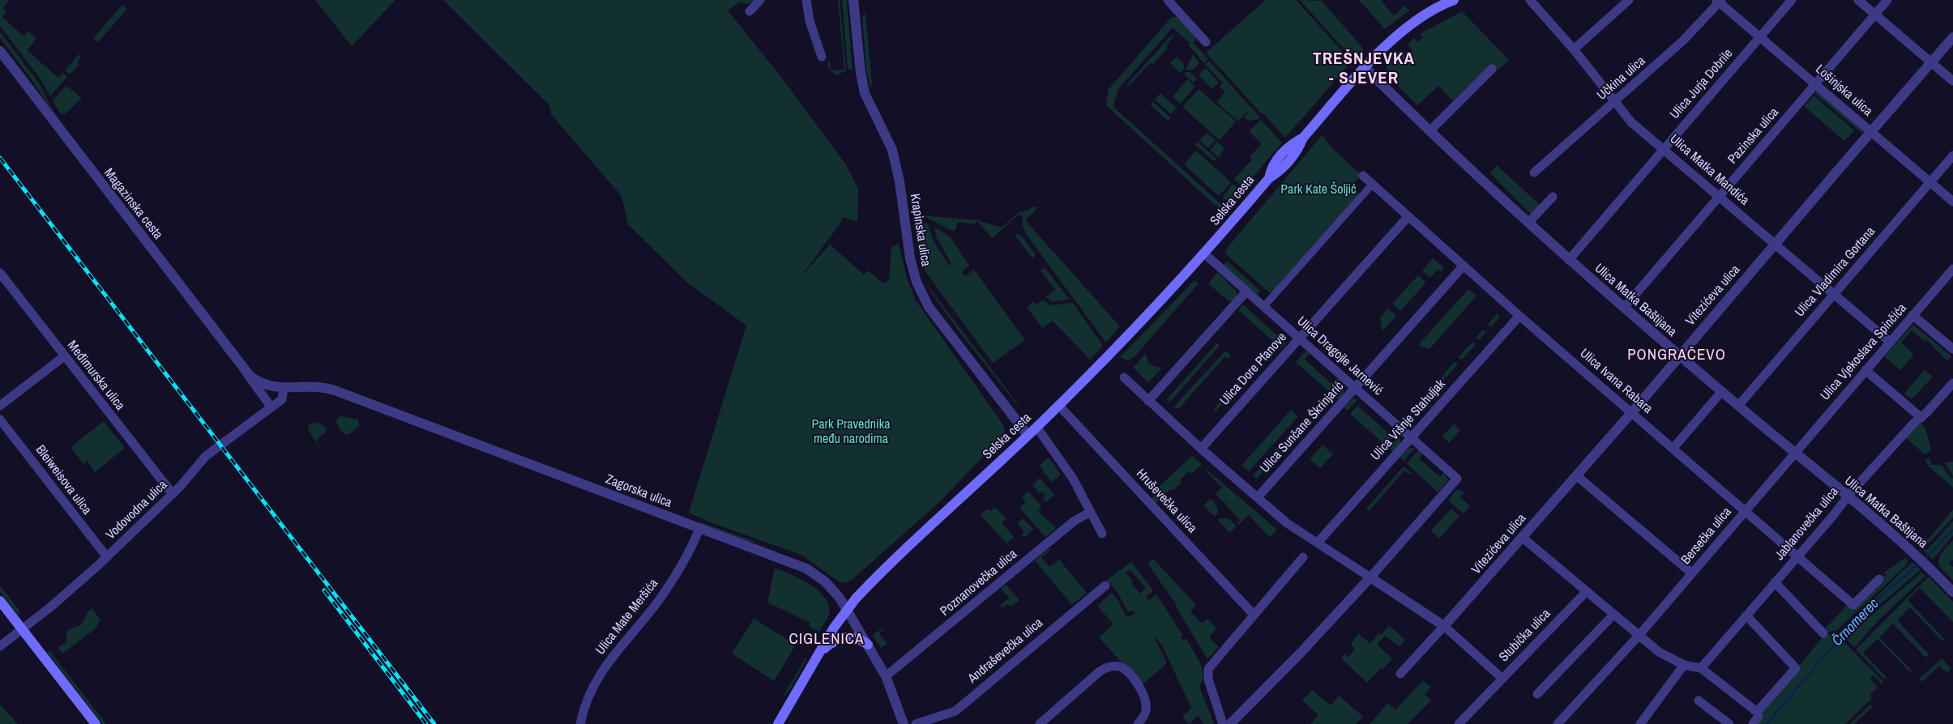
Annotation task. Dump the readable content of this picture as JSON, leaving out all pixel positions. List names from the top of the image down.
{
  "streets": {
    "main road": ["Selska cesta"],
    "street": [
      "Učkina ulica",
      "Ulica Jurja Dobrile",
      "Lošinjska ulica",
      "Pazinska ulica",
      "Ulica Matka Mandića",
      "Magazinska cesta",
      "Krapinska ulica",
      "Ulica Vladimira Gortana",
      "Vitezićeva ulica",
      "Ulica Matka Baštijana",
      "Ulica Vjekoslava Spinčića",
      "Ulica Dragojle Jarnević",
      "Ulica Dore Pfanove",
      "Međimurska ulica",
      "Ulica Ivana Rabara",
      "Ulica Višnje Stahuljak",
      "Ulica Sunčane Škrinjarić",
      "Bleiweisova ulica",
      "Zagorska ulica",
      "Hruševečka ulica",
      "Vodovodna ulica",
      "Jablanovečka ulica",
      "Bersečka ulica",
      "Poznanovečka ulica",
      "Ulica Mate Meršića",
      "Stubička ulica",
      "Andraševečka ulica"
    ]
  },
  "crossings": [
    ["Učkina ulica", "Lošinjska ulica"],
    ["Učkina ulica", "Ulica Matka Mandića"],
    ["Ulica Jurja Dobrile", "Lošinjska ulica"],
    ["Ulica Jurja Dobrile", "Ulica Matka Mandića"],
    ["Ulica Jurja Dobrile", "Ulica Matka Baštijana"],
    ["Lošinjska ulica", "Pazinska ulica"],
    ["Lošinjska ulica", "Ulica Vladimira Gortana"],
    ["Lošinjska ulica", "Vitezićeva ulica"],
    ["Pazinska ulica", "Ulica Matka Mandića"],
    ["Pazinska ulica", "Ulica Matka Baštijana"],
    ["Ulica Matka Mandića", "Ulica Vladimira Gortana"],
    ["Ulica Matka Mandića", "Vitezićeva ulica"],
    ["Ulica Matka Mandića", "Ulica Vjekoslava Spinčića"],
    ["Selska cesta", "Krapinska ulica"],
    ["Selska cesta", "Ulica Matka Baštijana"],
    ["Selska cesta", "Ulica Dragojle Jarnević"],
    ["Selska cesta", "Zagorska ulica"],
    ["Selska cesta", "Hruševečka ulica"],
    ["Magazinska cesta", "Zagorska ulica"],
    ["Magazinska cesta", "Vodovodna ulica"],
    ["Ulica Vladimira Gortana", "Ulica Matka Baštijana"],
    ["Vitezićeva ulica", "Ulica Matka Baštijana"],
    ["Vitezićeva ulica", "Ulica Ivana Rabara"],
    ["Vitezićeva ulica", "Stubička ulica"],
    ["Ulica Matka Baštijana", "Ulica Vjekoslava Spinčića"],
    ["Ulica Matka Baštijana", "Jablanovečka ulica"],
    ["Ulica Matka Baštijana", "Bersečka ulica"],
    ["Ulica Vjekoslava Spinčića", "Bersečka ulica"],
    ["Ulica Dragojle Jarnević", "Ulica Dore Pfanove"],
    ["Ulica Dragojle Jarnević", "Ulica Višnje Stahuljak"],
    ["Ulica Dragojle Jarnević", "Ulica Sunčane Škrinjarić"],
    ["Ulica Dragojle Jarnević", "Stubička ulica"],
    ["Ulica Dore Pfanove", "Ulica Ivana Rabara"],
    ["Međimurska ulica", "Vodovodna ulica"],
    ["Ulica Ivana Rabara", "Ulica Višnje Stahuljak"],
    ["Ulica Ivana Rabara", "Ulica Sunčane Škrinjarić"],
    ["Ulica Ivana Rabara", "Jablanovečka ulica"],
    ["Ulica Ivana Rabara", "Bersečka ulica"],
    ["Bleiweisova ulica", "Vodovodna ulica"],
    ["Zagorska ulica", "Vodovodna ulica"],
    ["Zagorska ulica", "Poznanovečka ulica"],
    ["Zagorska ulica", "Ulica Mate Meršića"]
  ],
  "districts": ["TREŠNJEVKA - SJEVER", "PONGRAČEVO", "CIGLENICA"],
  "water": ["Črnomerec"],
  "parks": ["Park Kate Šoljić", "Park Pravednika među narodima"]
}
